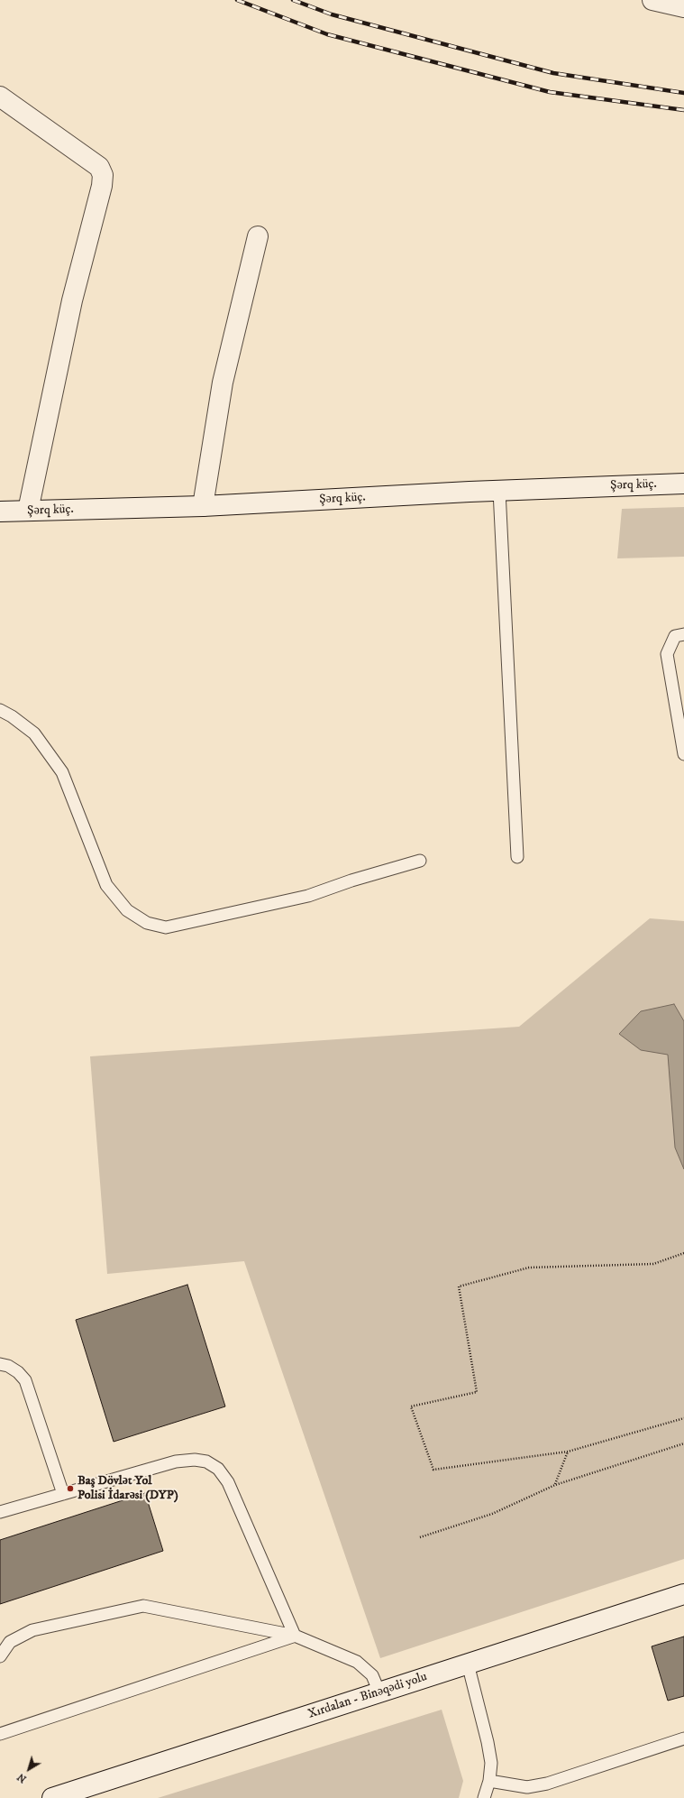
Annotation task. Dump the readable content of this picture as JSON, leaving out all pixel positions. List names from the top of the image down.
{
  "streets": {
    "street": ["Şərq küç.", "Xırdalan - Binəqədi yolu"]
  },
  "places": ["Baş Dövlət Yol Polisi İdarəsi (DYP)"],
  "north": "bottom left"
}
